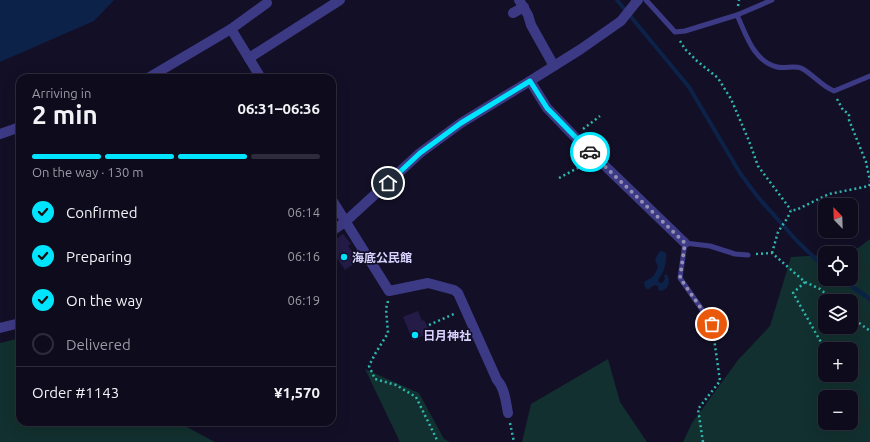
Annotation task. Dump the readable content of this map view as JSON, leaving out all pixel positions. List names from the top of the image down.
{
  "places": ["海底公民館", "日月神社"],
  "north": "top left",
  "page": {
    "heading": ["2 min", "Arriving in", "06:31–06:36"],
    "panel": ["Order #1143", "¥1,570"],
    "bar": "On the way · 130 m",
    "list": [
      ["Confirmed", "06:14"],
      ["Preparing", "06:16"],
      ["On the way", "06:19"],
      "Delivered"
    ],
    "map_buttons": ["+", "−"]
  }
}
